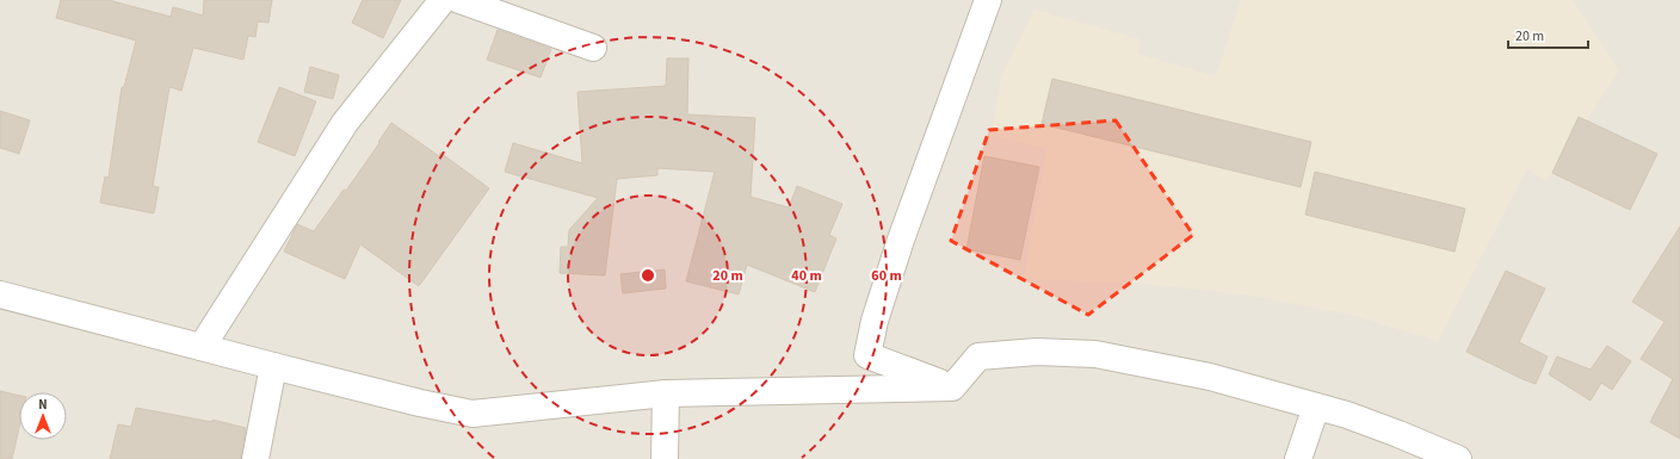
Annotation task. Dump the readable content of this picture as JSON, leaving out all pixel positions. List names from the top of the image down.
{
  "scale_bar": "20 m",
  "north": "top",
  "rings": ["20 m", "40 m", "60 m"]
}
